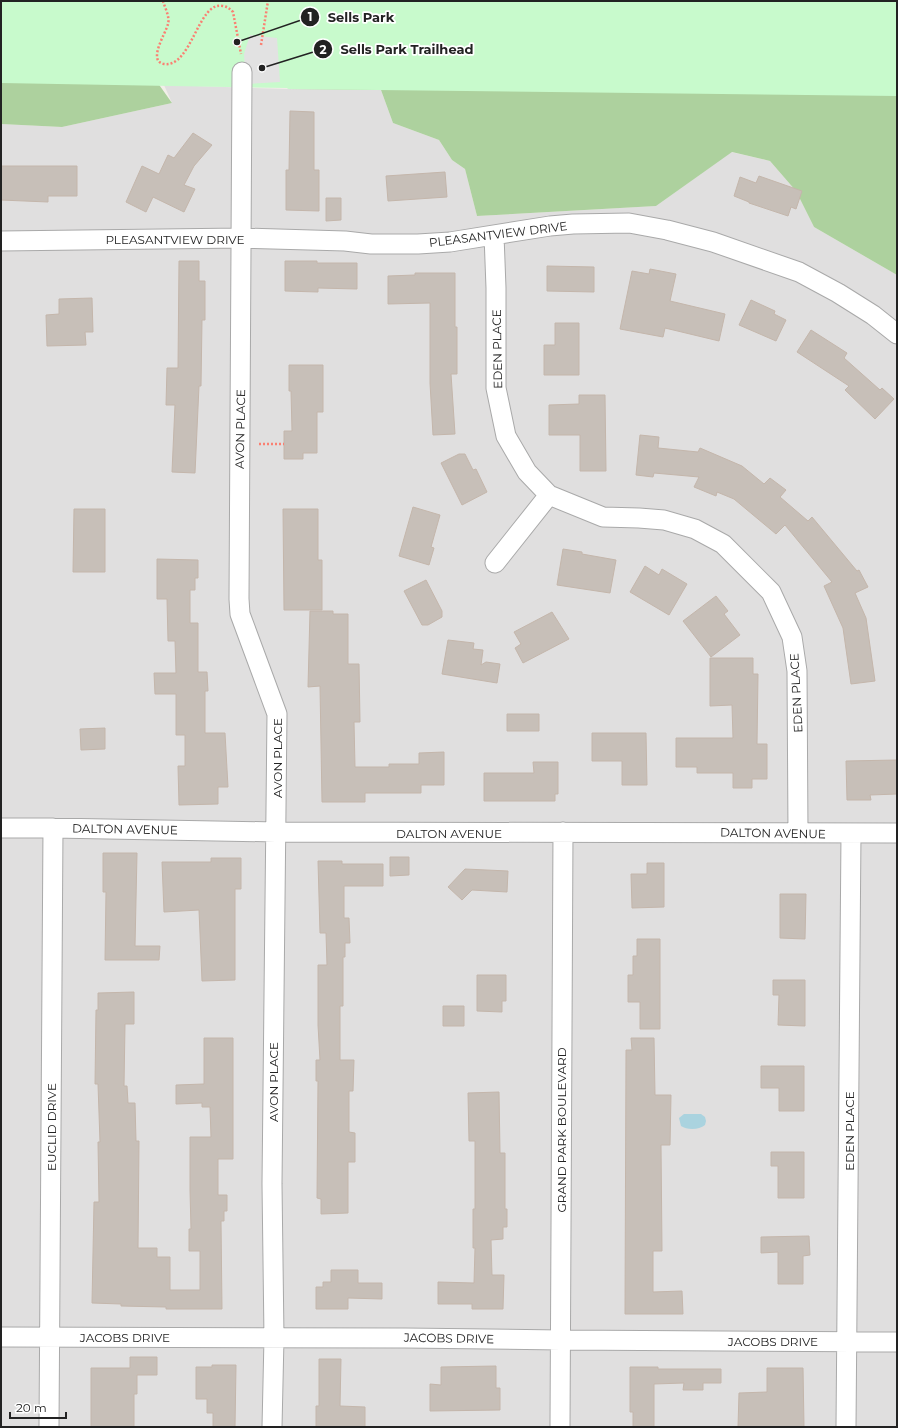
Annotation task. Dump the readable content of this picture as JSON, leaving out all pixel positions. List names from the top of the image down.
{
  "streets": {
    "street": [
      "PLEASANTVIEW DRIVE",
      "EDEN PLACE",
      "AVON PLACE",
      "DALTON AVENUE",
      "EUCLID DRIVE",
      "GRAND PARK BOULEVARD",
      "JACOBS DRIVE"
    ]
  },
  "crossings": [
    ["PLEASANTVIEW DRIVE", "EDEN PLACE"],
    ["PLEASANTVIEW DRIVE", "AVON PLACE"],
    ["EDEN PLACE", "DALTON AVENUE"],
    ["EDEN PLACE", "JACOBS DRIVE"],
    ["AVON PLACE", "DALTON AVENUE"],
    ["AVON PLACE", "JACOBS DRIVE"],
    ["DALTON AVENUE", "EUCLID DRIVE"],
    ["DALTON AVENUE", "GRAND PARK BOULEVARD"],
    ["EUCLID DRIVE", "JACOBS DRIVE"],
    ["GRAND PARK BOULEVARD", "JACOBS DRIVE"]
  ],
  "places": ["Sells Park", "Sells Park Trailhead"],
  "scale_bar": "20 m"
}
